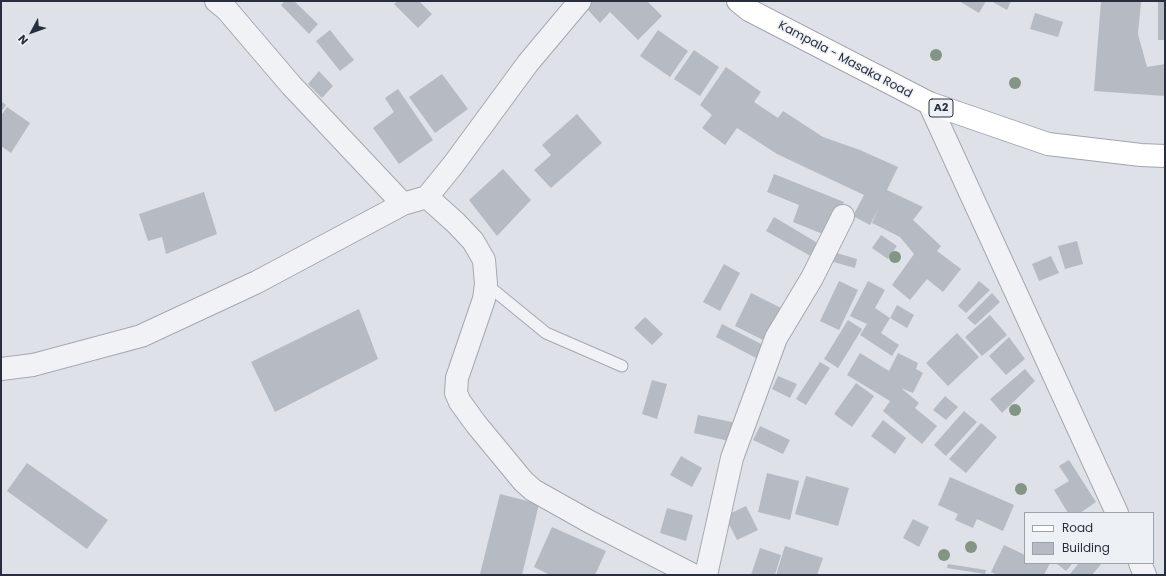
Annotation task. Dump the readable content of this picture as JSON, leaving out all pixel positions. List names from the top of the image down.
{
  "streets": {
    "main road": ["Kampala - Masaka Road", "A2"]
  },
  "legend": ["Road", "Building"],
  "north": "bottom left"
}
